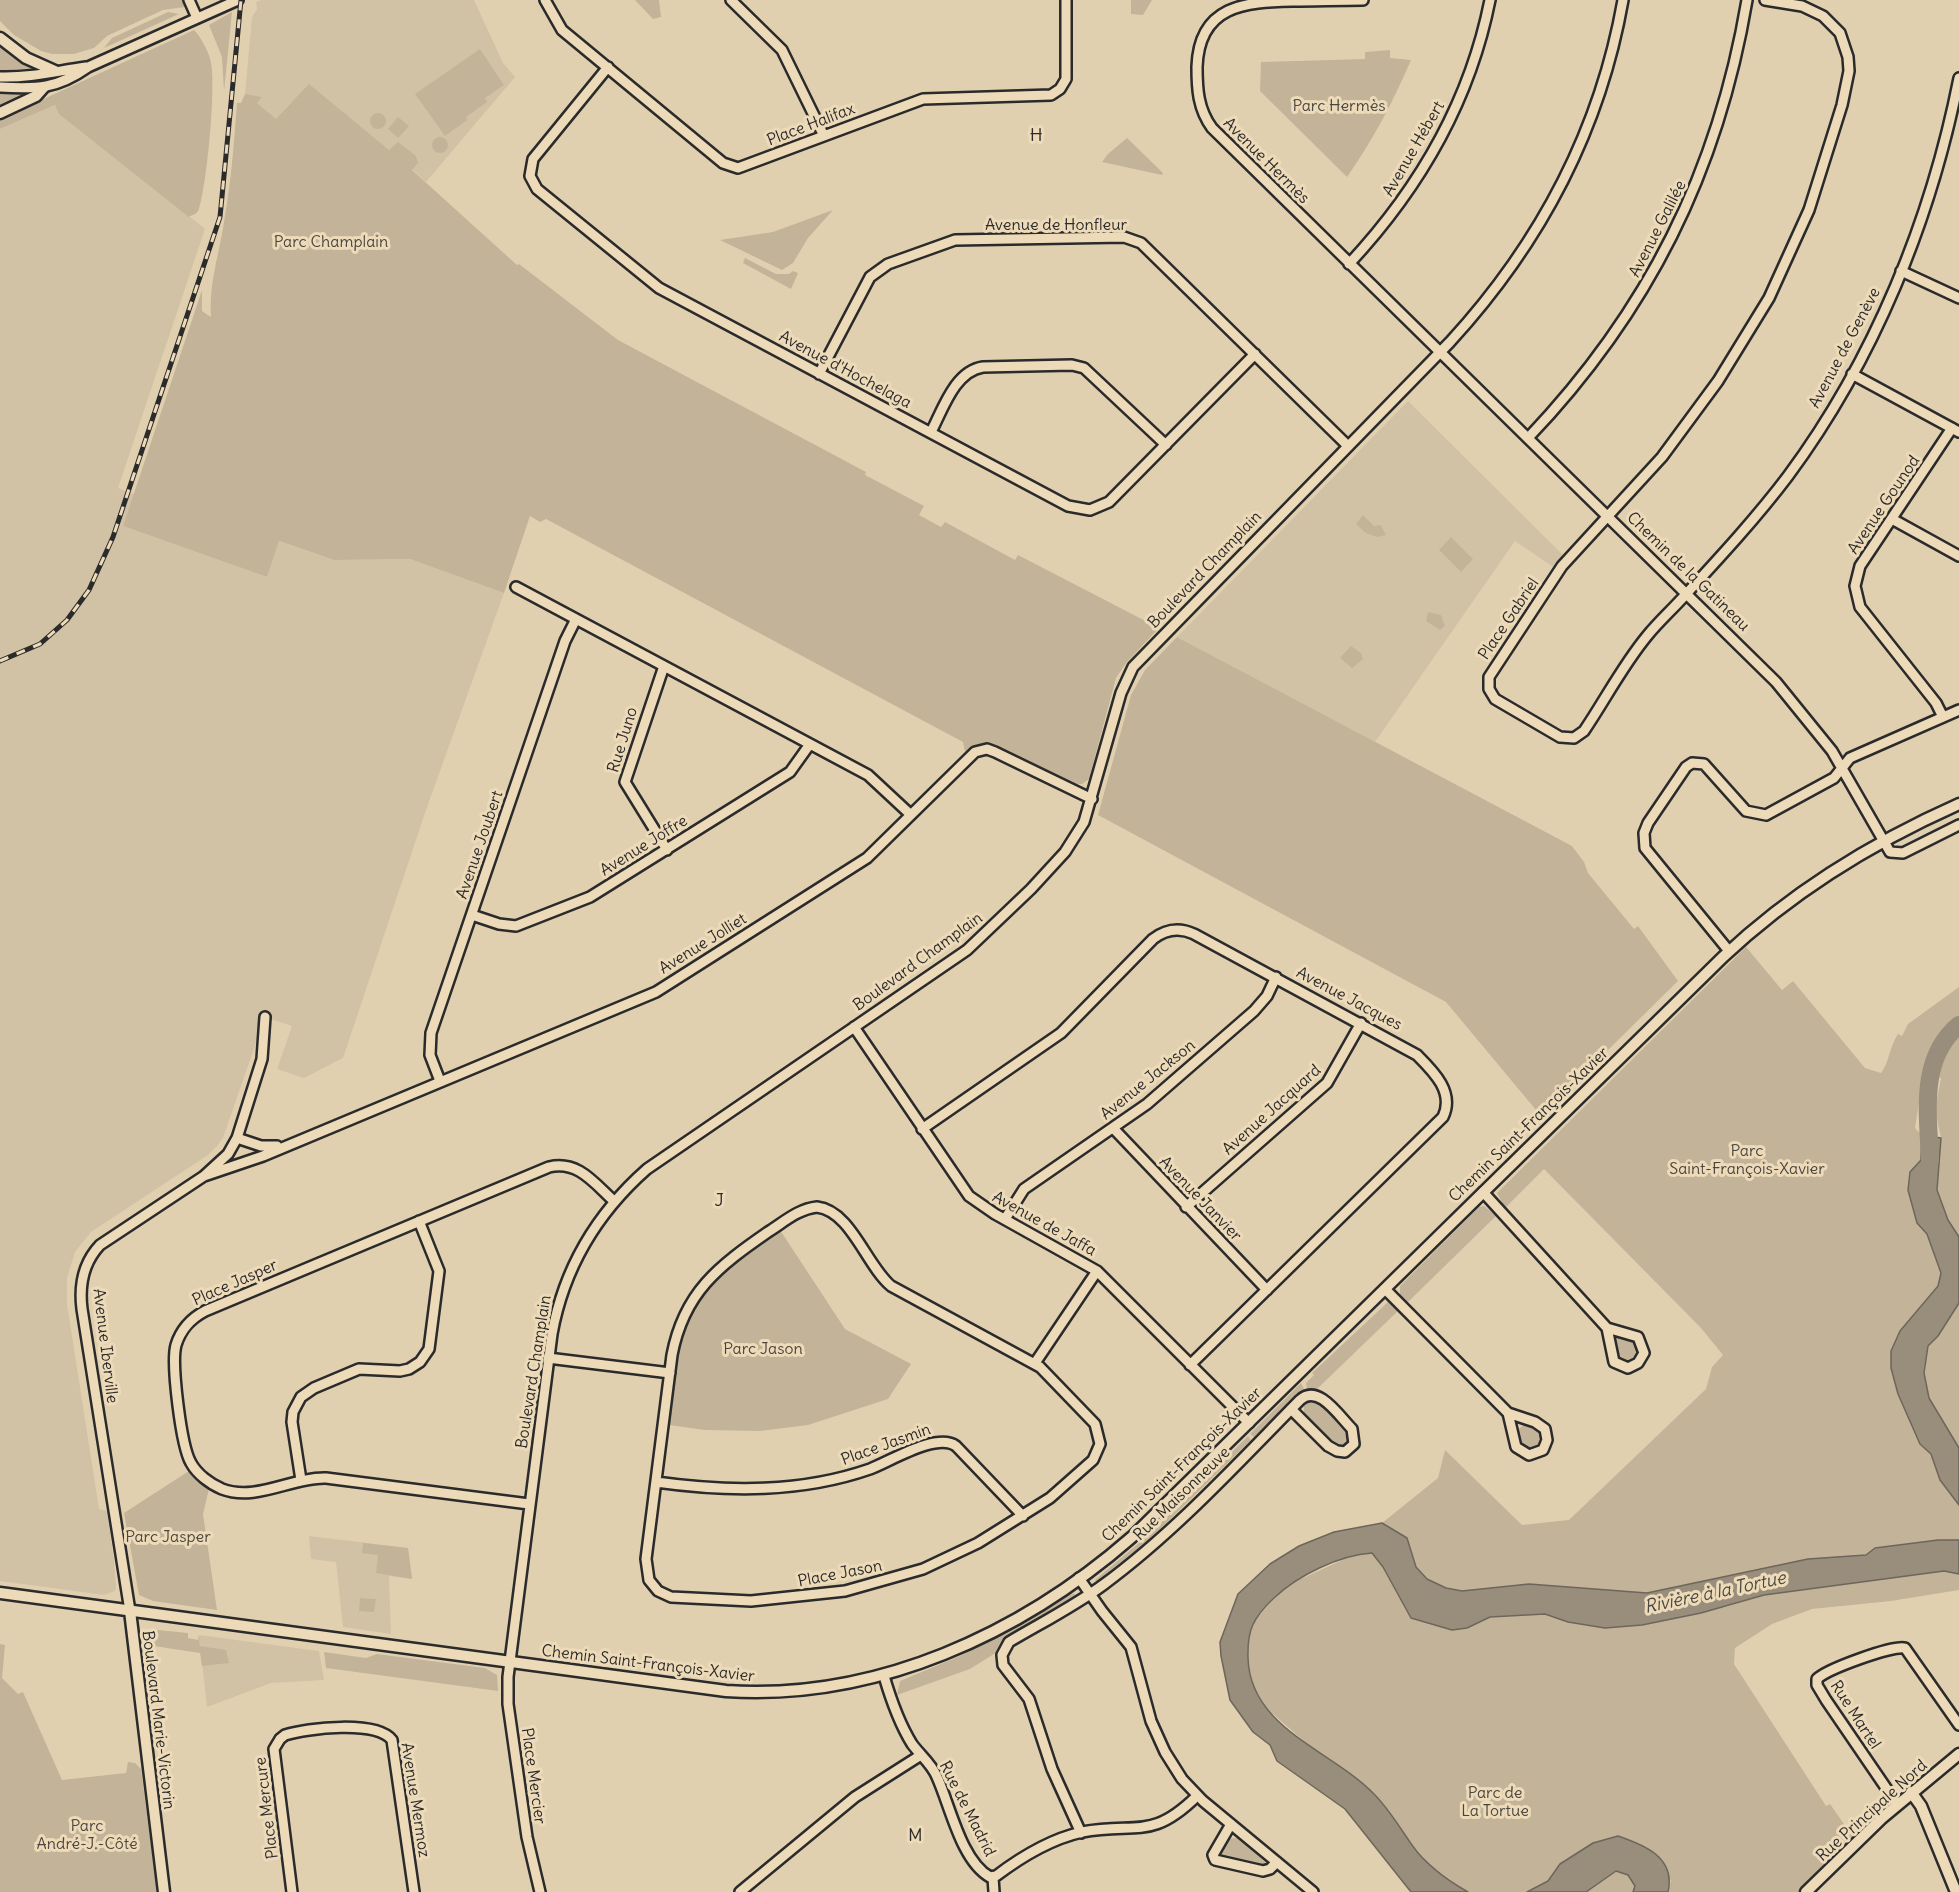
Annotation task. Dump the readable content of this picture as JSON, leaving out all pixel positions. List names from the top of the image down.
{
  "streets": {
    "street": [
      "Place Halifax",
      "Avenue Hébert",
      "Avenue Hermès",
      "Avenue de Honfleur",
      "Avenue Galilée",
      "Avenue de Genève",
      "Avenue d'Hochelaga",
      "Avenue Gounod",
      "Boulevard Champlain",
      "Chemin de la Gatineau",
      "Place Gabriel",
      "Rue Juno",
      "Avenue Joubert",
      "Avenue Joffre",
      "Avenue Jolliet",
      "Avenue Jacques",
      "Avenue Jackson",
      "Avenue Jacquard",
      "Chemin Saint-François-Xavier",
      "Avenue Janvier",
      "Avenue de Jaffa",
      "Place Jasper",
      "Avenue Iberville",
      "Place Jasmin",
      "Rue Maisonneuve",
      "Place Jason",
      "Rue Martel",
      "Boulevard Marie-Victorin",
      "Place Mercier",
      "Avenue Mermoz",
      "Place Mercure",
      "Rue de Madrid",
      "Rue Principale Nord"
    ]
  },
  "crossings": [
    ["Place Halifax", "Avenue d'Hochelaga"],
    ["Avenue Hébert", "Avenue Hermès"],
    ["Avenue Hermès", "Boulevard Champlain"],
    ["Avenue Hermès", "Chemin de la Gatineau"],
    ["Avenue de Honfleur", "Avenue d'Hochelaga"],
    ["Avenue de Honfleur", "Boulevard Champlain"],
    ["Avenue Galilée", "Chemin de la Gatineau"],
    ["Avenue de Genève", "Chemin de la Gatineau"],
    ["Avenue de Genève", "Place Gabriel"],
    ["Boulevard Champlain", "Chemin de la Gatineau"],
    ["Boulevard Champlain", "Avenue Jolliet"],
    ["Boulevard Champlain", "Chemin Saint-François-Xavier"],
    ["Boulevard Champlain", "Avenue de Jaffa"],
    ["Boulevard Champlain", "Place Jasper"],
    ["Boulevard Champlain", "Place Mercier"],
    ["Chemin de la Gatineau", "Place Gabriel"],
    ["Chemin de la Gatineau", "Chemin Saint-François-Xavier"],
    ["Rue Juno", "Avenue Joffre"],
    ["Avenue Joubert", "Avenue Joffre"],
    ["Avenue Joubert", "Avenue Jolliet"],
    ["Avenue Jolliet", "Avenue Iberville"],
    ["Avenue Jacques", "Avenue Jackson"],
    ["Avenue Jacques", "Avenue Jacquard"],
    ["Avenue Jacques", "Avenue Janvier"],
    ["Avenue Jacques", "Avenue de Jaffa"],
    ["Avenue Jackson", "Avenue Janvier"],
    ["Avenue Jackson", "Avenue de Jaffa"],
    ["Avenue Jacquard", "Avenue Janvier"],
    ["Chemin Saint-François-Xavier", "Avenue de Jaffa"],
    ["Chemin Saint-François-Xavier", "Avenue Iberville"],
    ["Chemin Saint-François-Xavier", "Boulevard Marie-Victorin"],
    ["Chemin Saint-François-Xavier", "Place Mercier"],
    ["Chemin Saint-François-Xavier", "Rue de Madrid"],
    ["Avenue Iberville", "Boulevard Marie-Victorin"],
    ["Place Jasmin", "Place Jason"],
    ["Rue Maisonneuve", "Rue de Madrid"],
    ["Rue Martel", "Rue Principale Nord"],
    ["Avenue Mermoz", "Place Mercure"]
  ],
  "districts": ["H", "J", "M"],
  "water": ["Rivière à la Tortue"],
  "parks": [
    "Parc Hermès",
    "Parc Champlain",
    "Parc Saint-François-Xavier",
    "Parc Jason",
    "Parc Jasper",
    "Parc de La Tortue",
    "Parc André-J.-Côté"
  ]
}
